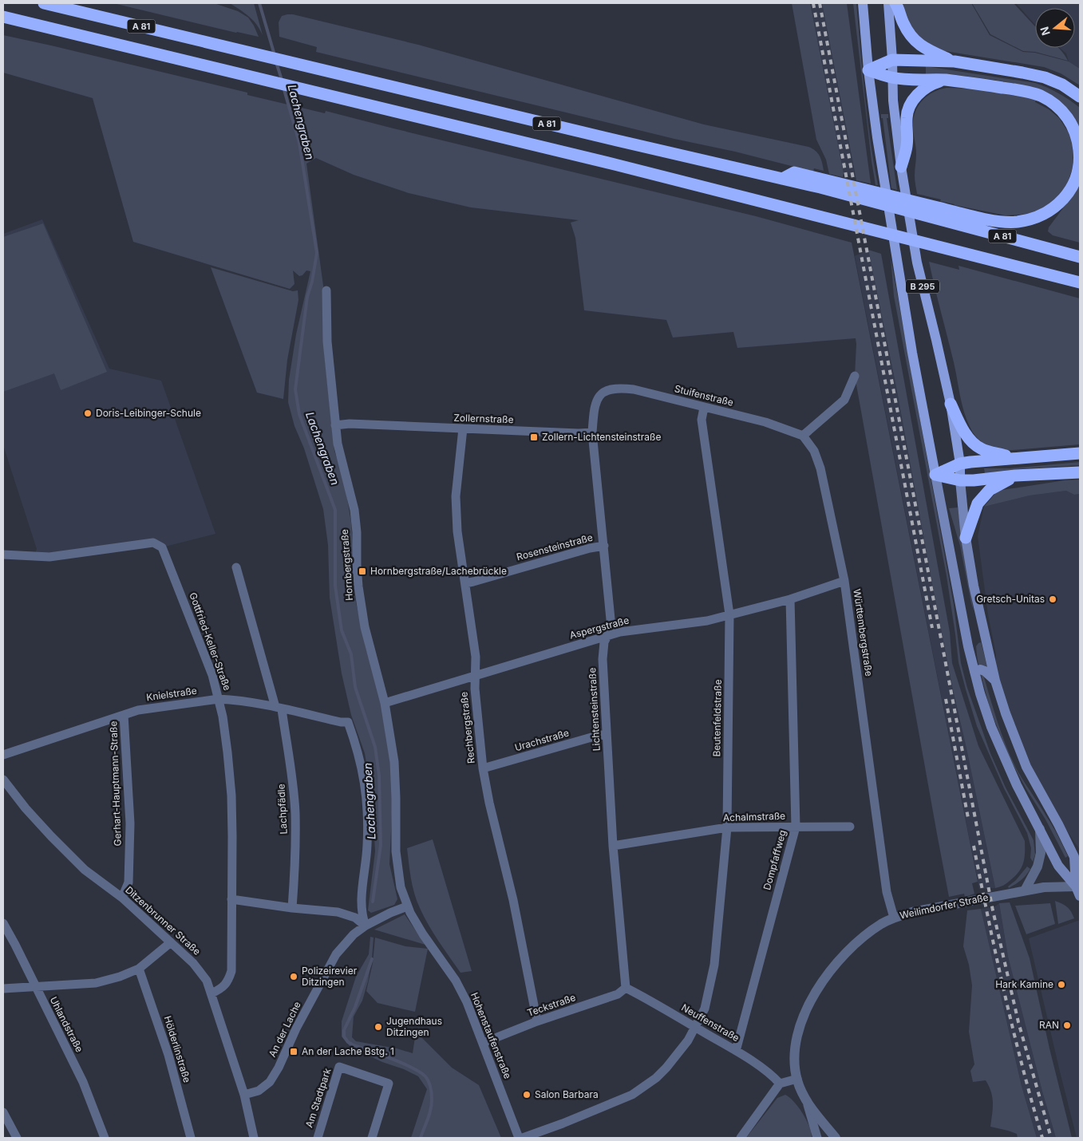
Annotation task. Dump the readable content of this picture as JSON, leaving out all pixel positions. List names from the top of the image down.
{
  "streets": {
    "highway": ["A 81"],
    "main road": ["B 295"],
    "street": [
      "Stuifenstraße",
      "Zollernstraße",
      "Rosensteinstraße",
      "Hornbergstraße",
      "Aspergstraße",
      "Württembergstraße",
      "Gottfried-Keller-Straße",
      "Knielstraße",
      "Lichtensteinstraße",
      "Beutenfeldstraße",
      "Rechbergstraße",
      "Urachstraße",
      "Gerhart-Hauptmann-Straße",
      "Lachpfädle",
      "Achalmstraße",
      "Dompfaffweg",
      "Weilimdorfer Straße",
      "Ditzenbrunner Straße",
      "Teckstraße",
      "Neuffenstraße",
      "Uhlandstraße",
      "An der Lache",
      "Hohenstaufenstraße",
      "Hölderlinstraße",
      "Am Stadtpark"
    ]
  },
  "crossings": [
    ["A 81", "B 295"],
    ["Stuifenstraße", "Zollernstraße"],
    ["Stuifenstraße", "Württembergstraße"],
    ["Stuifenstraße", "Lichtensteinstraße"],
    ["Stuifenstraße", "Beutenfeldstraße"],
    ["Zollernstraße", "Hornbergstraße"],
    ["Zollernstraße", "Lichtensteinstraße"],
    ["Zollernstraße", "Rechbergstraße"],
    ["Rosensteinstraße", "Lichtensteinstraße"],
    ["Rosensteinstraße", "Rechbergstraße"],
    ["Hornbergstraße", "Aspergstraße"],
    ["Hornbergstraße", "An der Lache"],
    ["Hornbergstraße", "Hohenstaufenstraße"],
    ["Aspergstraße", "Württembergstraße"],
    ["Aspergstraße", "Lichtensteinstraße"],
    ["Aspergstraße", "Beutenfeldstraße"],
    ["Aspergstraße", "Rechbergstraße"],
    ["Aspergstraße", "Dompfaffweg"],
    ["Württembergstraße", "Weilimdorfer Straße"],
    ["Gottfried-Keller-Straße", "Knielstraße"],
    ["Gottfried-Keller-Straße", "Ditzenbrunner Straße"],
    ["Knielstraße", "Gerhart-Hauptmann-Straße"],
    ["Knielstraße", "Lachpfädle"],
    ["Knielstraße", "An der Lache"],
    ["Lichtensteinstraße", "Urachstraße"],
    ["Lichtensteinstraße", "Achalmstraße"],
    ["Lichtensteinstraße", "Teckstraße"],
    ["Lichtensteinstraße", "Neuffenstraße"],
    ["Beutenfeldstraße", "Achalmstraße"],
    ["Beutenfeldstraße", "Neuffenstraße"],
    ["Rechbergstraße", "Urachstraße"],
    ["Rechbergstraße", "Teckstraße"],
    ["Gerhart-Hauptmann-Straße", "Ditzenbrunner Straße"],
    ["Achalmstraße", "Dompfaffweg"],
    ["Dompfaffweg", "Neuffenstraße"],
    ["Ditzenbrunner Straße", "An der Lache"],
    ["Teckstraße", "Neuffenstraße"],
    ["Teckstraße", "Hohenstaufenstraße"],
    ["An der Lache", "Hohenstaufenstraße"]
  ],
  "water": ["Lachengraben"],
  "places": {
    "other": [
      "Doris-Leibinger-Schule",
      "Gretsch-Unitas",
      "Polizeirevier Ditzingen",
      "Hark Kamine",
      "RAN",
      "Jugendhaus Ditzingen",
      "Salon Barbara"
    ],
    "transit": ["Zollern-Lichtensteinstraße", "Hornbergstraße/Lachebrückle", "An der Lache Bstg. 1"]
  },
  "north": "left"
}
